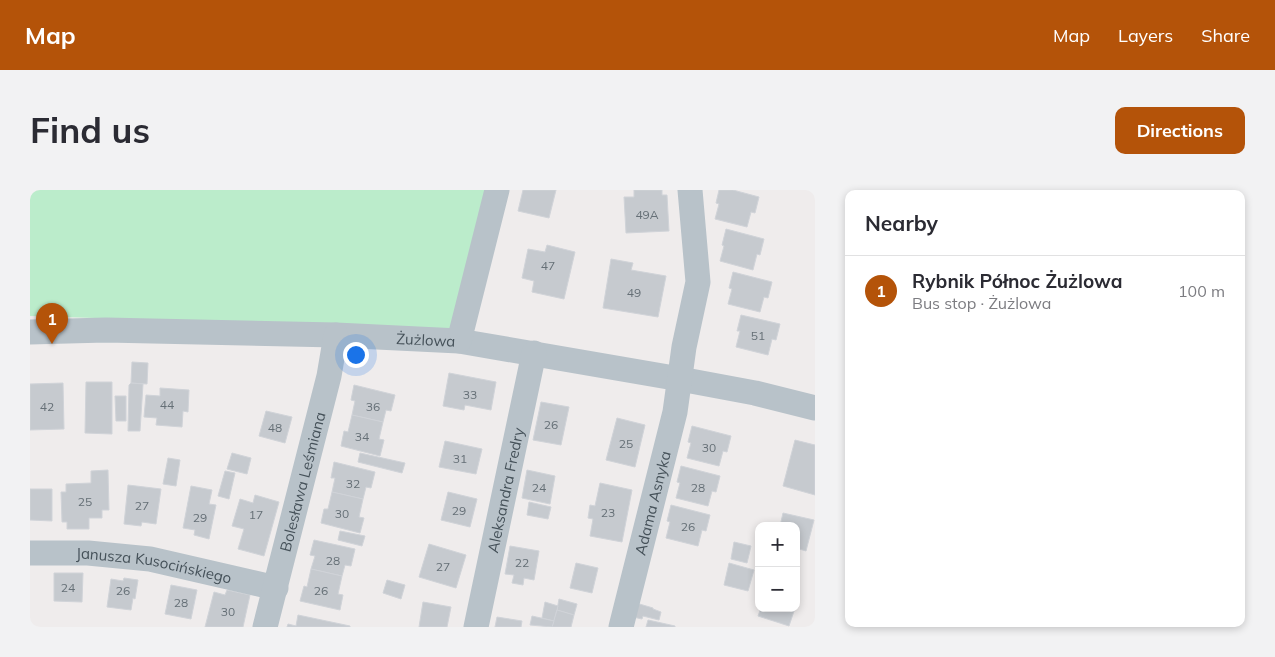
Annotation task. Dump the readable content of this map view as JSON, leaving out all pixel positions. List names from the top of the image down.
{
  "streets": {
    "street": [
      "Żużlowa",
      "Bolesława Leśmiana",
      "Aleksandra Fredry",
      "Adama Asnyka",
      "Janusza Kusocińskiego"
    ]
  },
  "crossings": [
    ["Żużlowa", "Bolesława Leśmiana"],
    ["Żużlowa", "Aleksandra Fredry"],
    ["Żużlowa", "Adama Asnyka"],
    ["Bolesława Leśmiana", "Janusza Kusocińskiego"]
  ],
  "house_numbers": [
    "49A",
    "47",
    "49",
    "51",
    "33",
    "44",
    "42",
    "36",
    "26",
    "48",
    "34",
    "25",
    "30",
    "31",
    "32",
    "24",
    "28",
    "25",
    "27",
    "29",
    "23",
    "30",
    "17",
    "29",
    "26",
    "28",
    "22",
    "27",
    "24",
    "26",
    "26",
    "28",
    "30"
  ],
  "page": {
    "header": "Map",
    "nav": ["Map", "Layers", "Share"],
    "buttons": "Directions",
    "title": "Find us",
    "heading": "Nearby",
    "list": [
      {
        "mark": "1",
        "name": "Rybnik Północ Żużlowa",
        "note": "Bus stop · Żużlowa",
        "value": "100 m"
      }
    ],
    "pins": "1",
    "map_buttons": ["+", "−"]
  }
}
